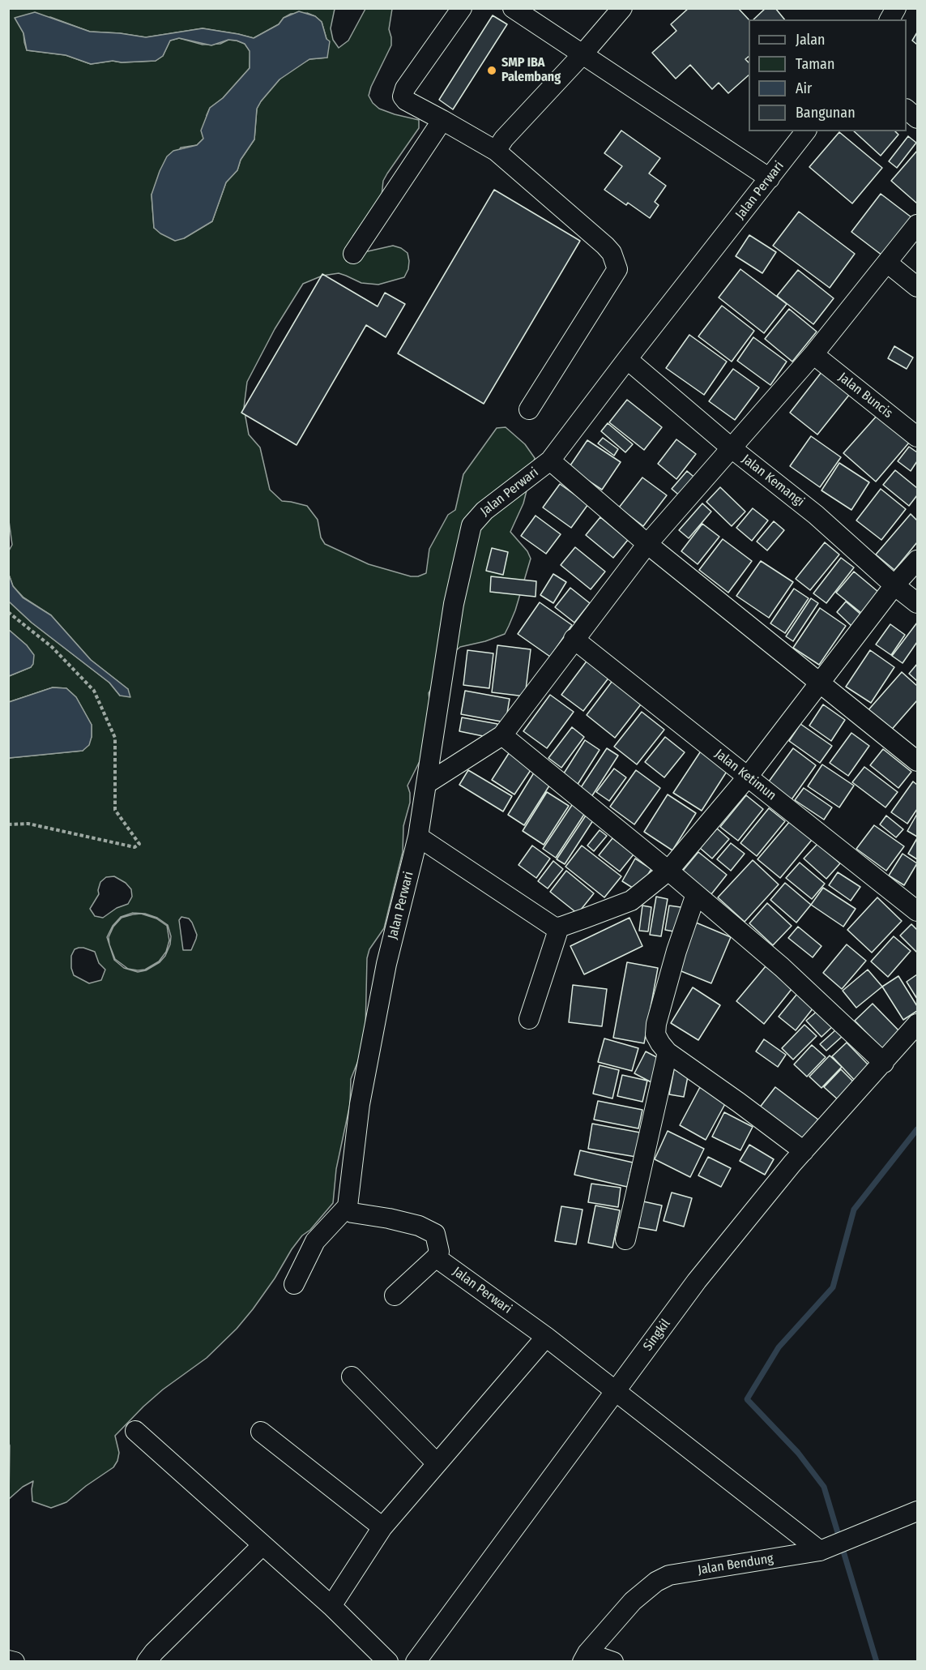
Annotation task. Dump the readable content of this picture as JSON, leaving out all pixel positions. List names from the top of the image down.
{
  "streets": {
    "street": [
      "Jalan Perwari",
      "Jalan Buncis",
      "Jalan Kemangi",
      "Jalan Ketimun",
      "Singkil",
      "Jalan Bendung"
    ]
  },
  "crossings": [
    ["Jalan Perwari", "Jalan Kemangi"],
    ["Jalan Perwari", "Singkil"],
    ["Jalan Perwari", "Jalan Bendung"]
  ],
  "places": ["SMP IBA Palembang"],
  "legend": [
    "Jalan",
    "Taman",
    "Air",
    "Bangunan"
  ]
}
